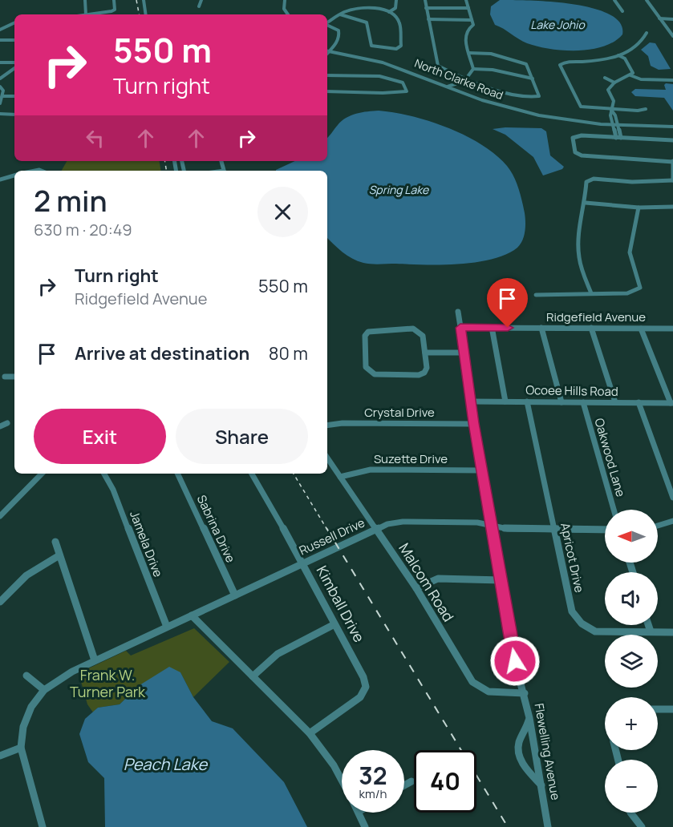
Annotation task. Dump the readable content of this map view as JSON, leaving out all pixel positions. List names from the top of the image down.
{
  "streets": {
    "street": [
      "North Clarke Road",
      "Ridgefield Avenue",
      "Ocoee Hills Road",
      "Crystal Drive",
      "Oakwood Lane",
      "Suzette Drive",
      "Sabrina Drive",
      "Russell Drive",
      "Jamela Drive",
      "Apricot Drive",
      "Malcom Road",
      "Kimball Drive",
      "Flewelling Avenue"
    ]
  },
  "crossings": [
    ["Ridgefield Avenue", "Flewelling Avenue"],
    ["Ocoee Hills Road", "Oakwood Lane"],
    ["Ocoee Hills Road", "Apricot Drive"],
    ["Ocoee Hills Road", "Flewelling Avenue"],
    ["Crystal Drive", "Flewelling Avenue"],
    ["Suzette Drive", "Malcom Road"],
    ["Suzette Drive", "Flewelling Avenue"],
    ["Sabrina Drive", "Russell Drive"],
    ["Russell Drive", "Jamela Drive"],
    ["Russell Drive", "Apricot Drive"],
    ["Russell Drive", "Malcom Road"],
    ["Russell Drive", "Kimball Drive"],
    ["Russell Drive", "Flewelling Avenue"],
    ["Malcom Road", "Flewelling Avenue"]
  ],
  "water": ["Lake Johio", "Spring Lake", "Peach Lake"],
  "parks": ["Frank W. Turner Park"],
  "north": "left",
  "page": {
    "turn": ["550 m", "Turn right"],
    "heading": ["2 min", "630 m · 20:49"],
    "list": [
      {
        "name": "Turn right",
        "note": "Ridgefield Avenue",
        "value": "550 m"
      },
      {
        "name": "Arrive at destination",
        "value": "80 m"
      }
    ],
    "buttons": ["Exit", "Share"],
    "map_buttons": ["+", "−"],
    "speed": "32 km/h",
    "limit": "40"
  }
}
